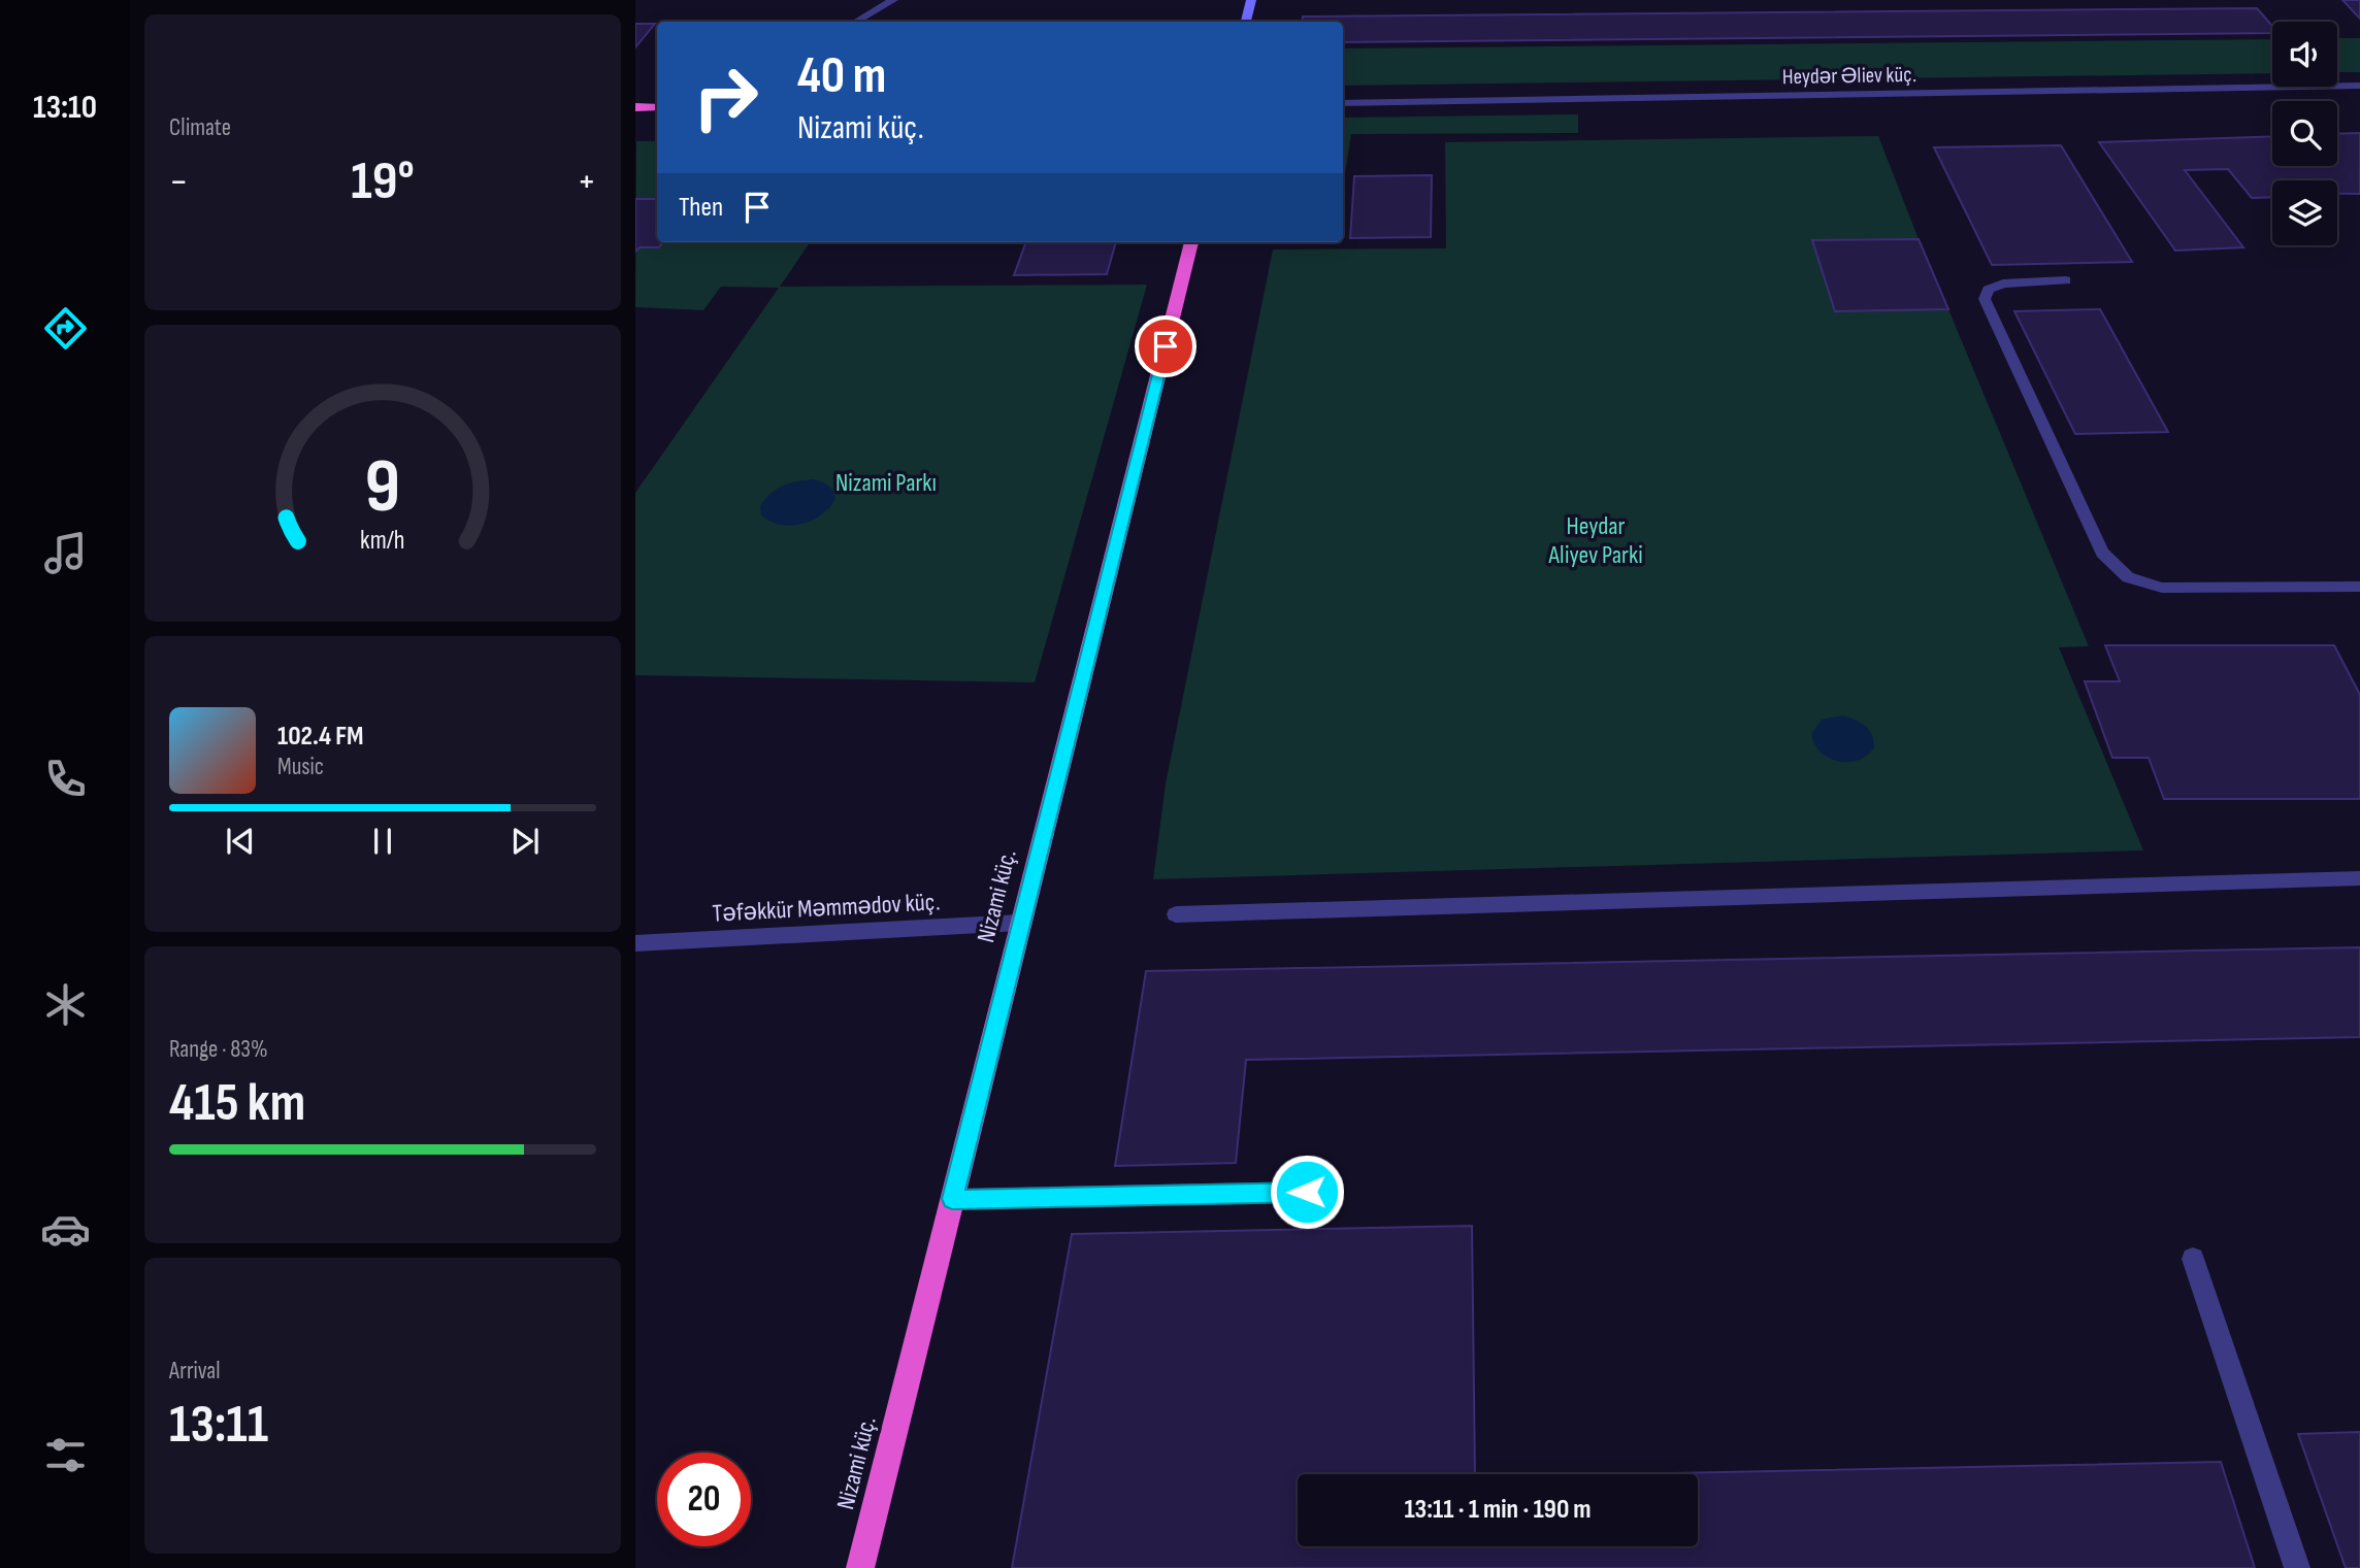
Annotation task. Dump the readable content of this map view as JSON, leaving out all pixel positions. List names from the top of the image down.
{
  "streets": {
    "highway": ["Nizami küç."],
    "street": ["Heydər Əliev küç.", "Təfəkkür Məmmədov küç."]
  },
  "crossings": [
    ["Nizami küç.", "Təfəkkür Məmmədov küç."]
  ],
  "parks": ["Nizami Parkı", "Heydar Aliyev Parki"],
  "page": {
    "tabs": "13:10",
    "tile": [
      "Climate",
      ["Range · 83%", "415 km"],
      ["Arrival", "13:11"]
    ],
    "turn": ["40 m", "Nizami küç."],
    "heat": ["−", "19°", "+"],
    "then": "Then",
    "song": ["102.4 FM", "Music"],
    "limit": "20",
    "trip": "13:11 · 1 min · 190 m",
    "gauge": ["9", "km/h"]
  }
}
